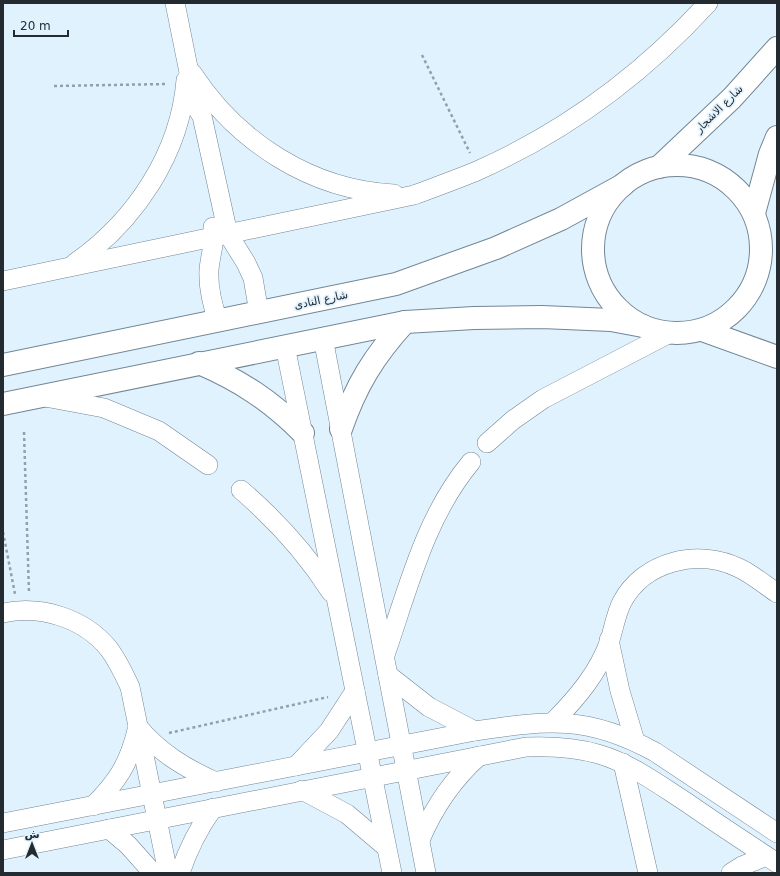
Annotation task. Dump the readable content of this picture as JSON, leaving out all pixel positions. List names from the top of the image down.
{
  "streets": {
    "street": ["شارع الاشجار", "شارع النادى"]
  },
  "scale_bar": "20 m",
  "north": "top"
}
